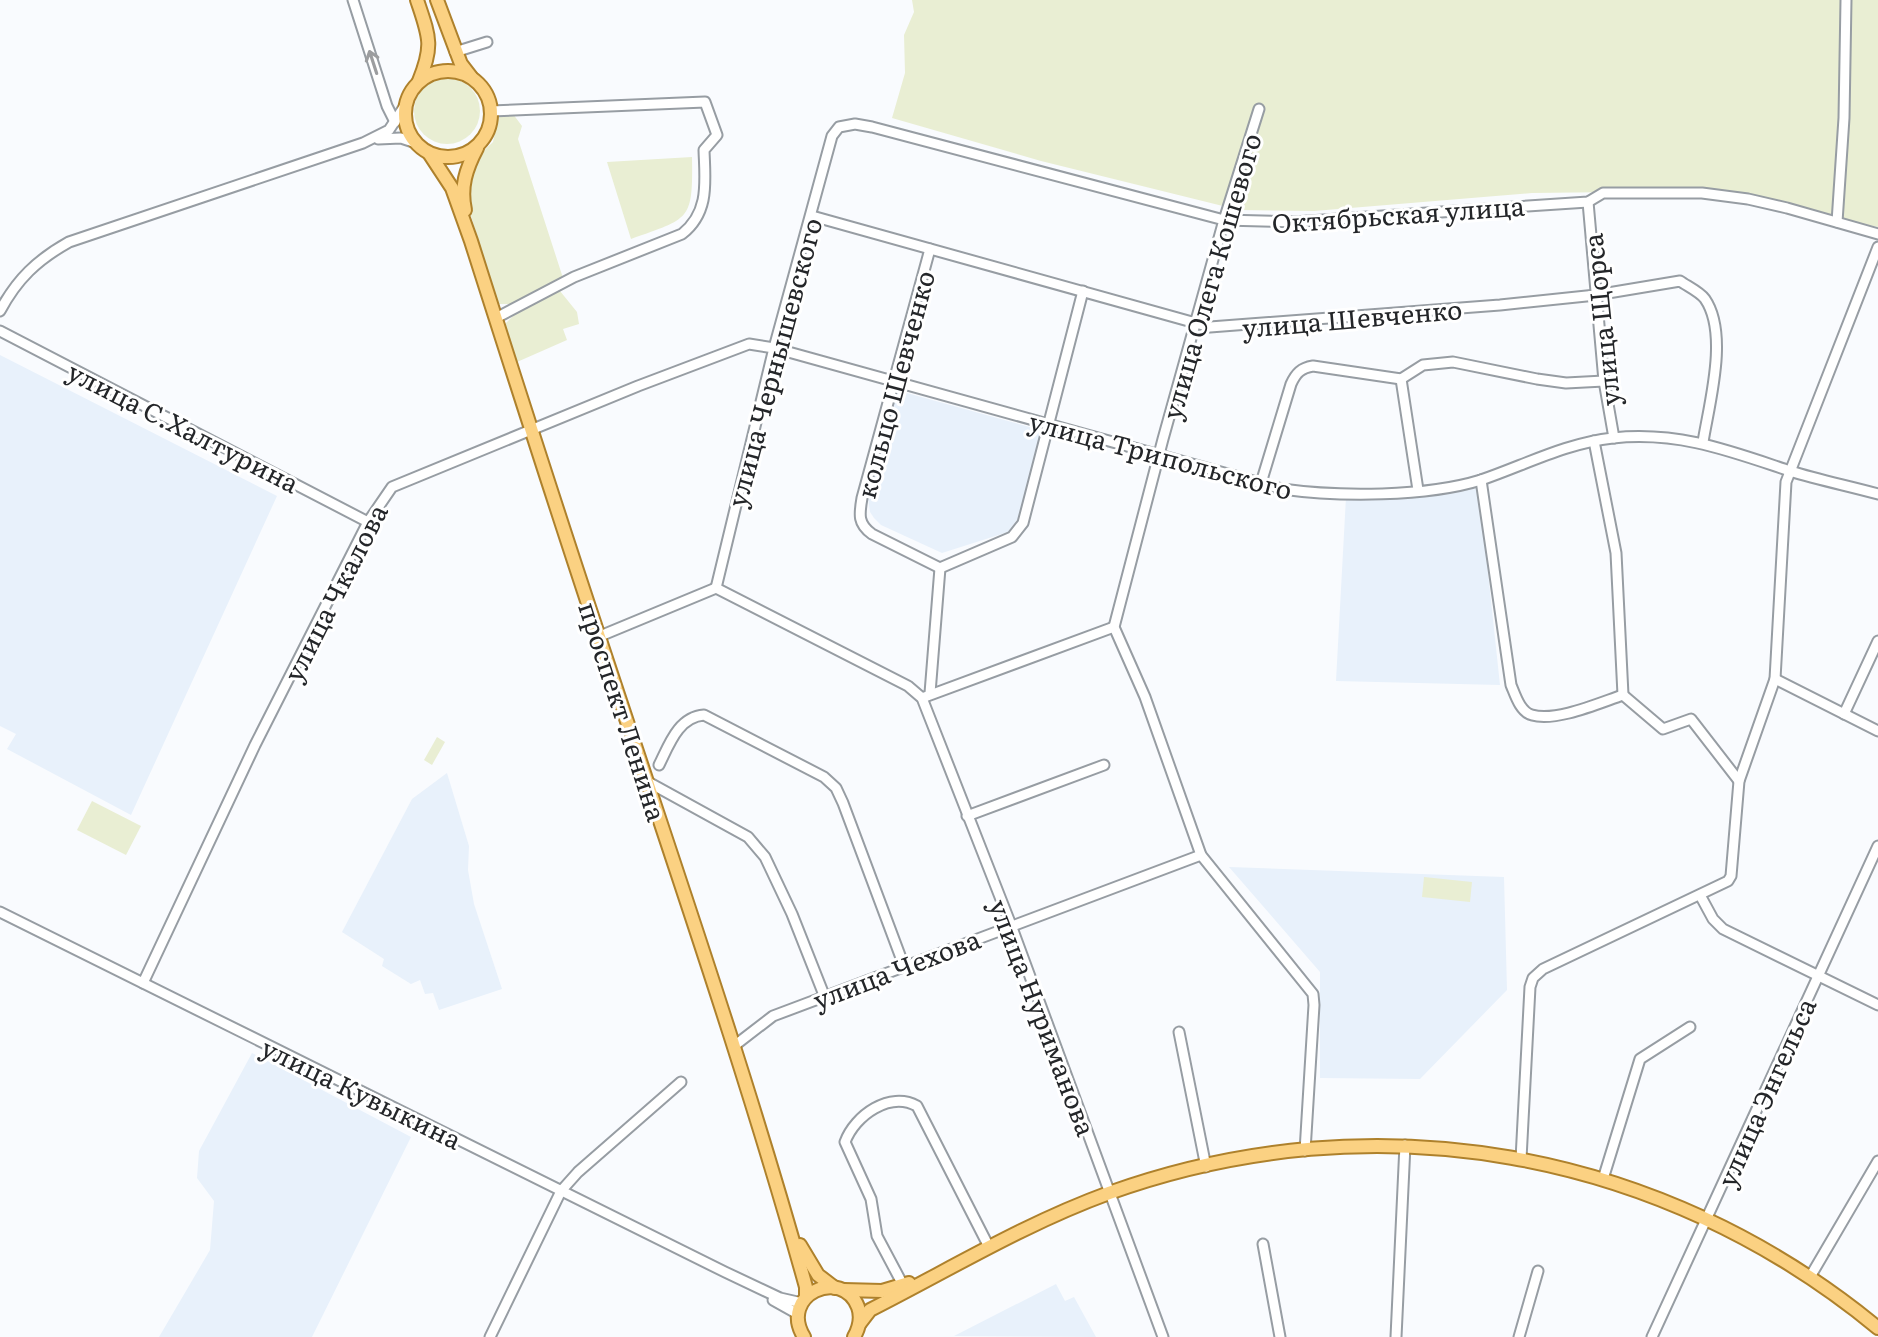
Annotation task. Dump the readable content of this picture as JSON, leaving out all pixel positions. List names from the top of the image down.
{
  "streets": {
    "main road": ["проспект Ленина"],
    "street": [
      "Октябрьская улица",
      "улица Олега Кошевого",
      "улица Шевченко",
      "улица Щорса",
      "улица Чернышевского",
      "кольцо Шевченко",
      "улица С.Халтурина",
      "улица Трипольского",
      "улица Чкалова",
      "улица Чехова",
      "улица Нуриманова",
      "улица Кувыкина",
      "улица Энгельса"
    ]
  },
  "crossings": [
    ["Октябрьская улица", "улица Олега Кошевого"],
    ["Октябрьская улица", "улица Щорса"],
    ["Октябрьская улица", "улица Чернышевского"],
    ["улица Олега Кошевого", "улица Шевченко"],
    ["улица Олега Кошевого", "улица Трипольского"],
    ["улица Шевченко", "улица Щорса"],
    ["улица Шевченко", "улица Чернышевского"],
    ["улица Шевченко", "кольцо Шевченко"],
    ["улица Шевченко", "улица Трипольского"],
    ["улица Щорса", "улица Трипольского"],
    ["улица Чернышевского", "улица Трипольского"],
    ["улица Чернышевского", "улица Чкалова"],
    ["кольцо Шевченко", "улица Трипольского"],
    ["улица С.Халтурина", "улица Чкалова"],
    ["улица Трипольского", "улица Чкалова"],
    ["улица Чкалова", "проспект Ленина"],
    ["улица Чкалова", "улица Кувыкина"],
    ["проспект Ленина", "улица Чехова"],
    ["проспект Ленина", "улица Кувыкина"],
    ["улица Чехова", "улица Нуриманова"]
  ]
}
